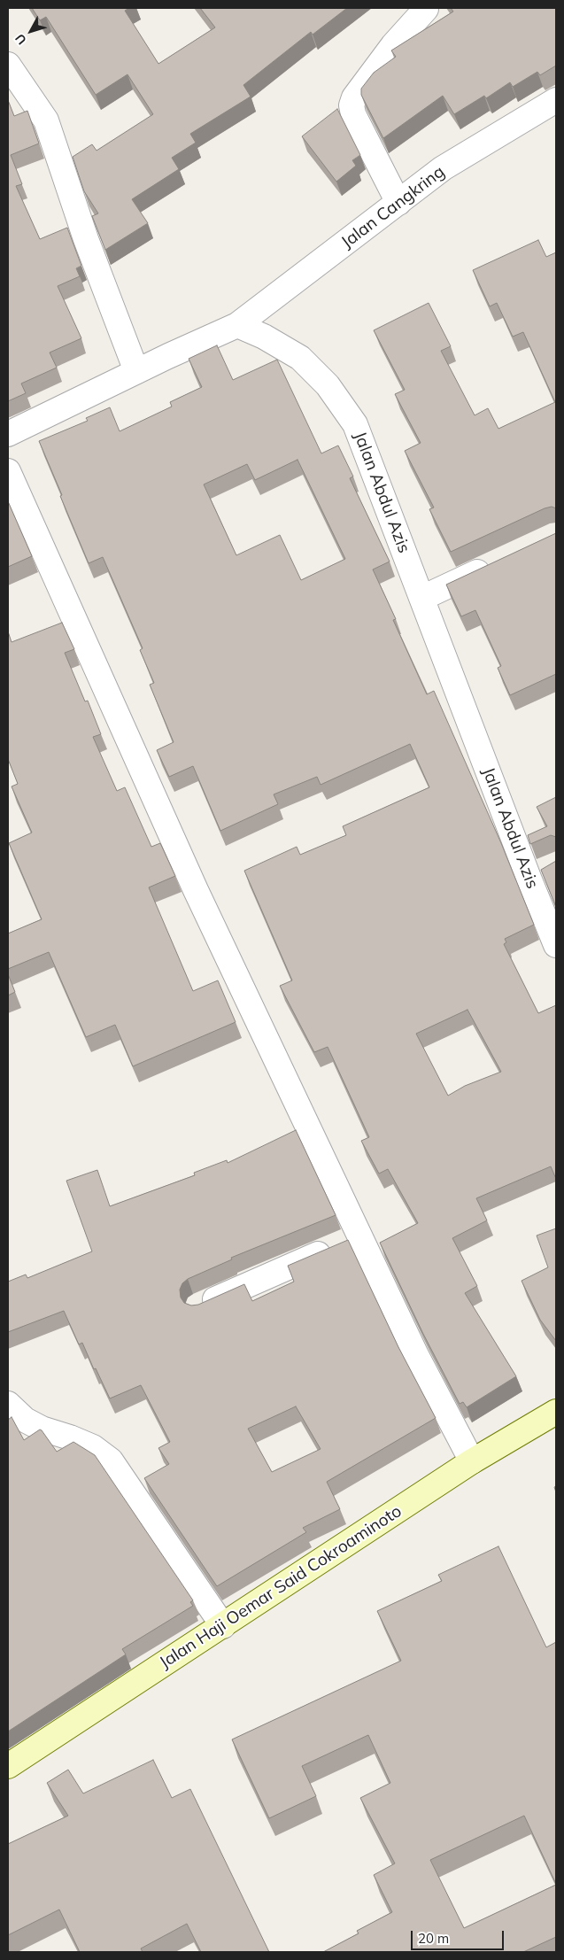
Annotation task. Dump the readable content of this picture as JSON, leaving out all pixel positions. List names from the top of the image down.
{
  "streets": {
    "main road": ["Jalan Haji Oemar Said Cokroaminoto"],
    "street": ["Jalan Cangkring", "Jalan Abdul Azis"]
  },
  "crossings": [
    ["Jalan Cangkring", "Jalan Abdul Azis"]
  ],
  "scale_bar": "20 m",
  "north": "bottom left"
}
